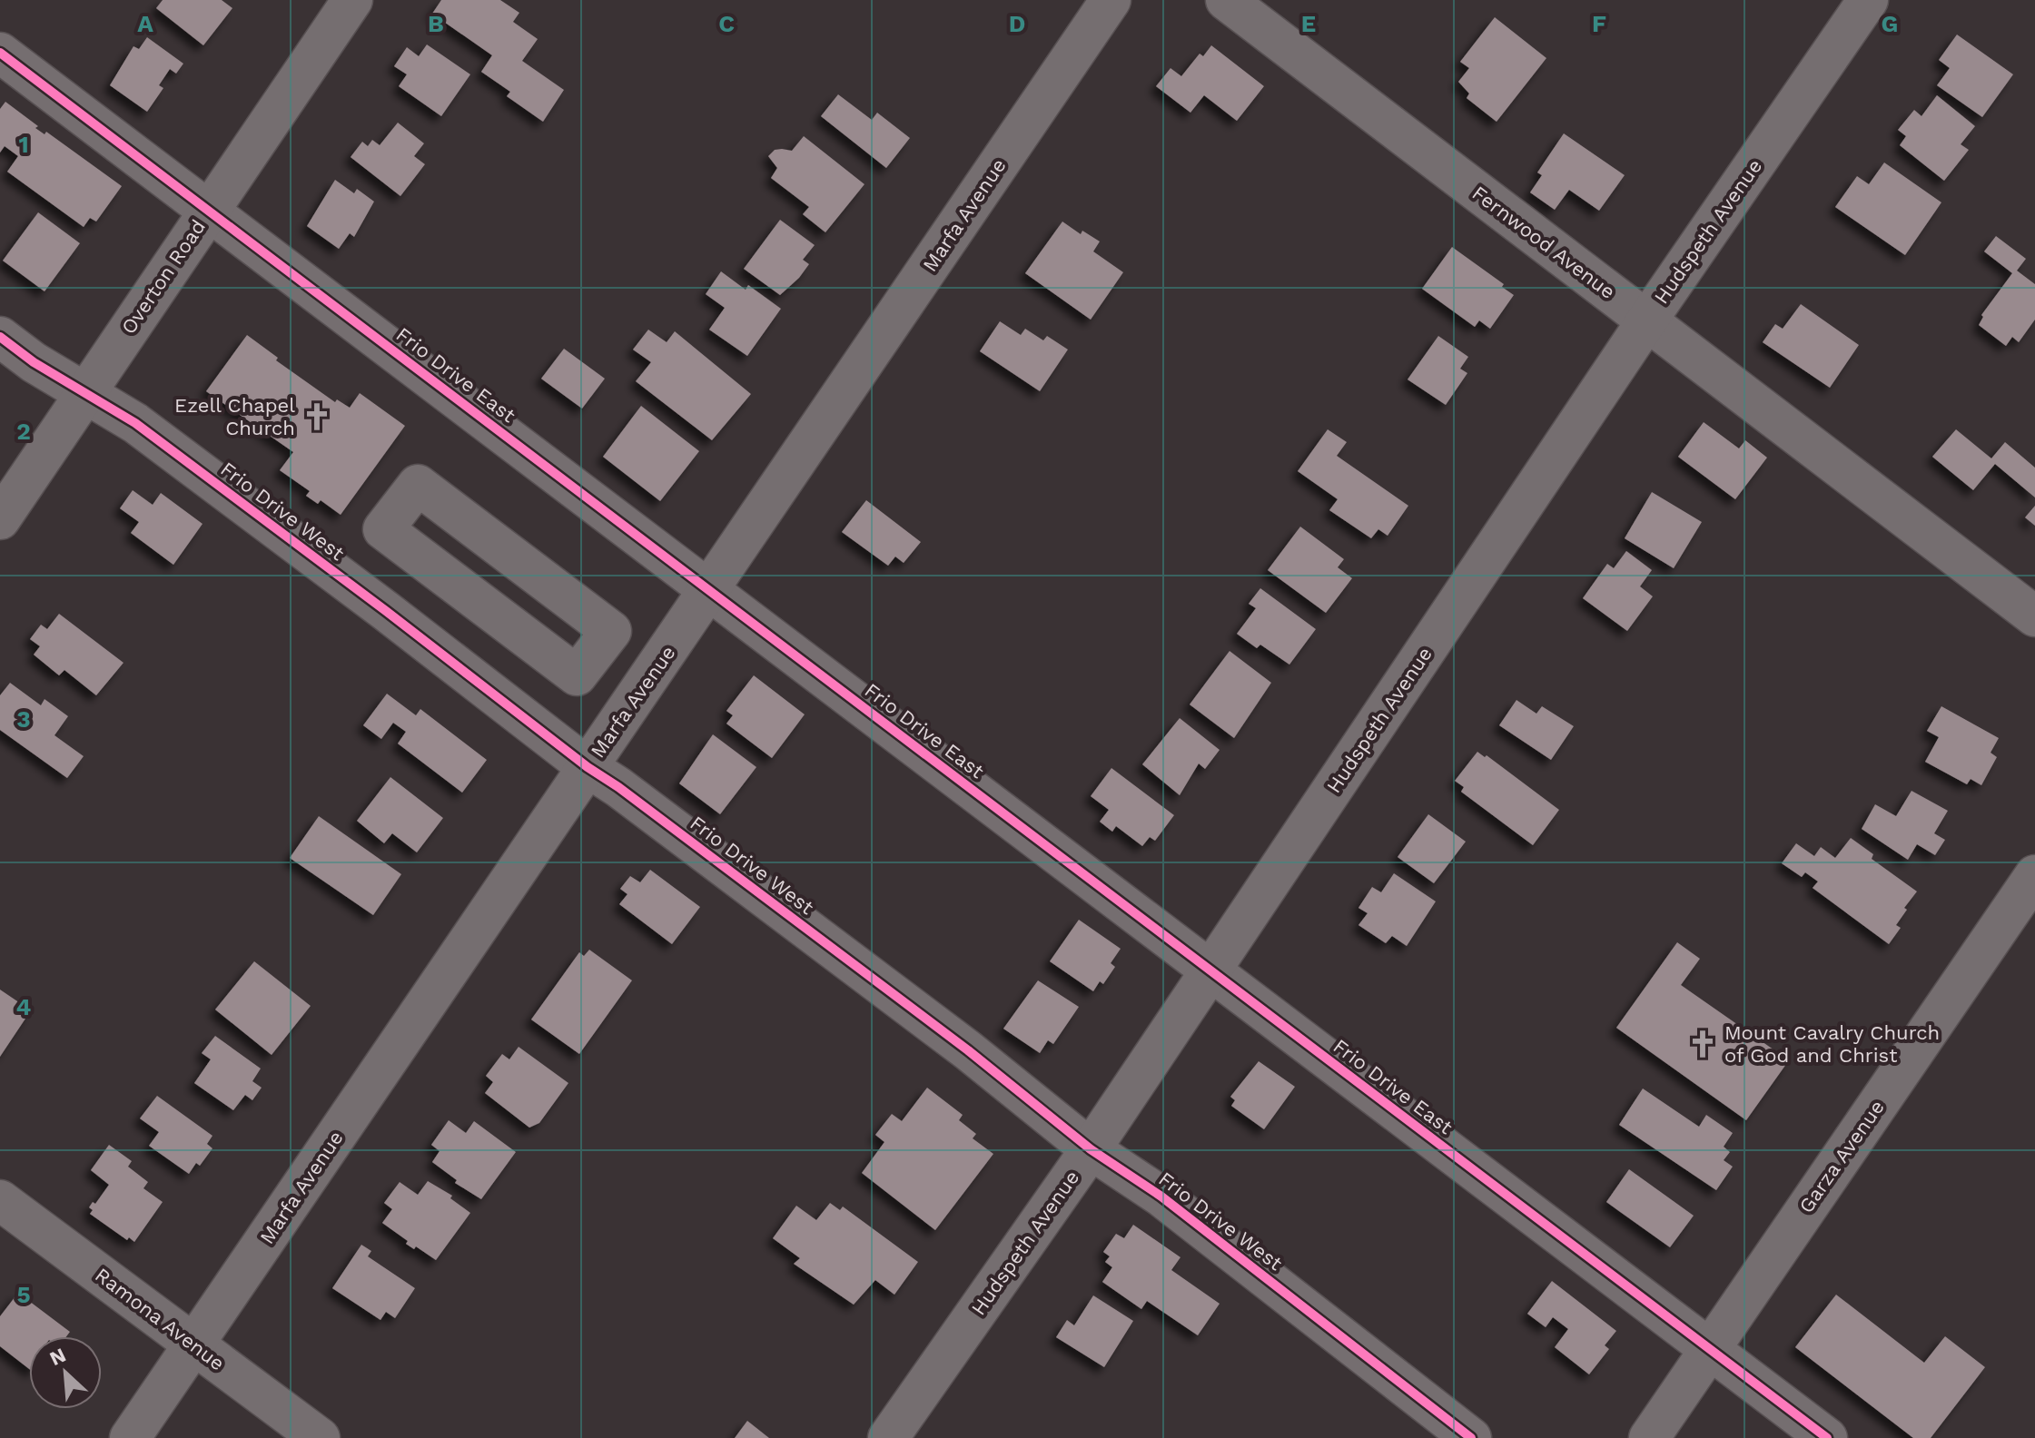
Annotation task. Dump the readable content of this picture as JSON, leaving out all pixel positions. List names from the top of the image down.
{
  "streets": {
    "street": [
      "Marfa Avenue",
      "Hudspeth Avenue",
      "Fernwood Avenue",
      "Overton Road",
      "Frio Drive East",
      "Frio Drive West",
      "Garza Avenue",
      "Ramona Avenue"
    ]
  },
  "crossings": [
    ["Marfa Avenue", "Frio Drive East"],
    ["Marfa Avenue", "Frio Drive West"],
    ["Marfa Avenue", "Ramona Avenue"],
    ["Hudspeth Avenue", "Fernwood Avenue"],
    ["Hudspeth Avenue", "Frio Drive East"],
    ["Hudspeth Avenue", "Frio Drive West"],
    ["Overton Road", "Frio Drive East"],
    ["Overton Road", "Frio Drive West"],
    ["Frio Drive East", "Garza Avenue"]
  ],
  "places": {
    "church": ["Ezell Chapel Church", "Mount Cavalry Church of God and Christ"]
  },
  "north": "top left",
  "grid": {
    "columns": [
      "A",
      "B",
      "C",
      "D",
      "E",
      "F",
      "G"
    ],
    "rows": [
      "1",
      "2",
      "3",
      "4",
      "5"
    ]
  }
}
